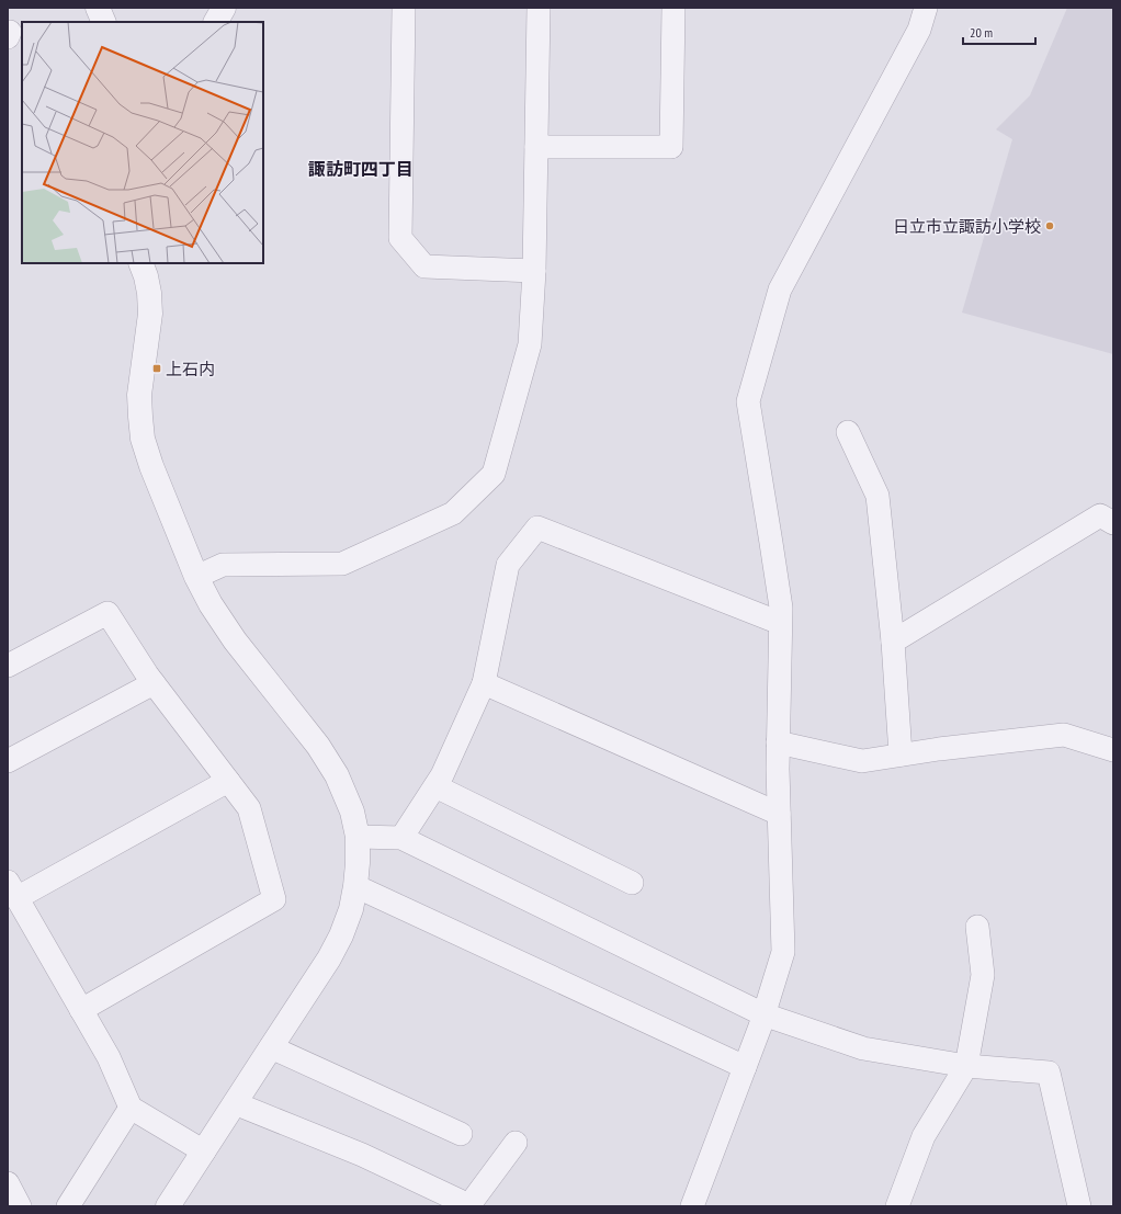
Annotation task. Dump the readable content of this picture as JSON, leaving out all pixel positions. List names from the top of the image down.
{
  "districts": ["諏訪町四丁目"],
  "places": {
    "other": ["日立市立諏訪小学校"],
    "transit": ["上石内"]
  },
  "scale_bar": "20 m"
}
